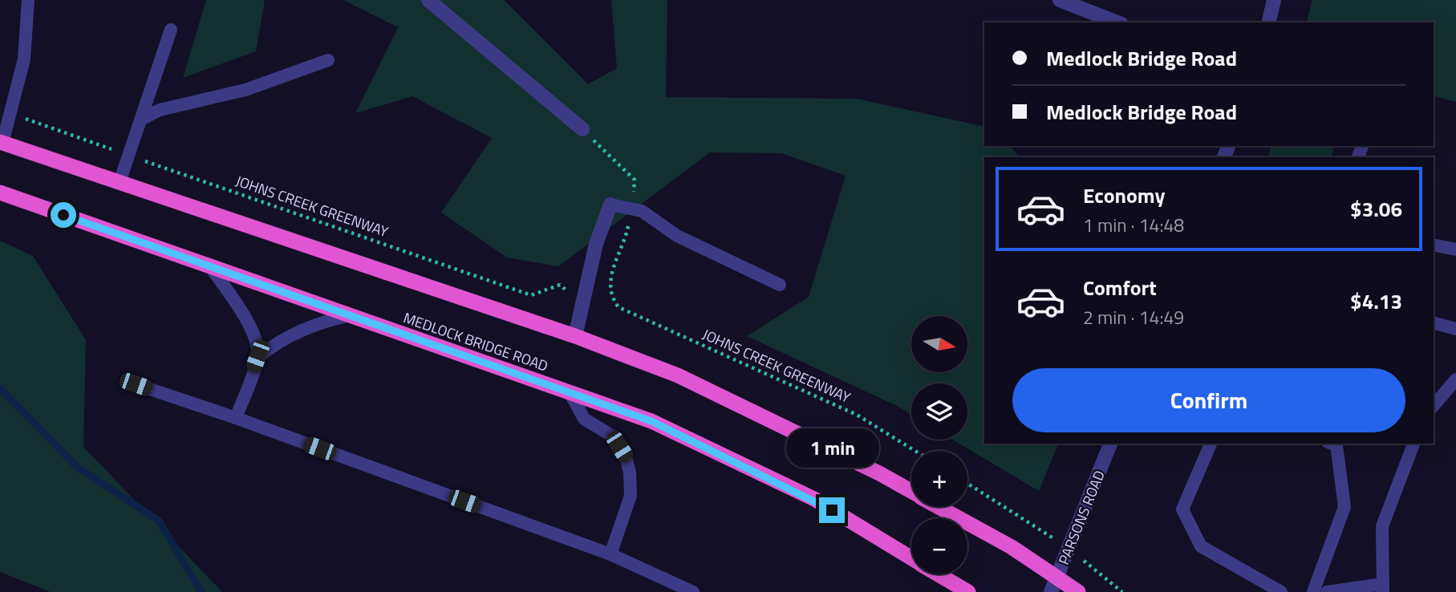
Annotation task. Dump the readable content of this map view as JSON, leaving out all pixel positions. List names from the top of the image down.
{
  "streets": {
    "highway": ["MEDLOCK BRIDGE ROAD"],
    "street": ["PARSONS ROAD"],
    "path": ["JOHNS CREEK GREENWAY"]
  },
  "north": "right",
  "page": {
    "banner": ["Medlock Bridge Road", "Medlock Bridge Road"],
    "list": [
      {
        "name": "Economy",
        "note": "1 min · 14:48",
        "value": "$3.06"
      },
      {
        "name": "Comfort",
        "note": "2 min · 14:49",
        "value": "$4.13"
      }
    ],
    "map_buttons": ["+", "−"],
    "buttons": "Confirm",
    "bubble": "1 min"
  }
}
